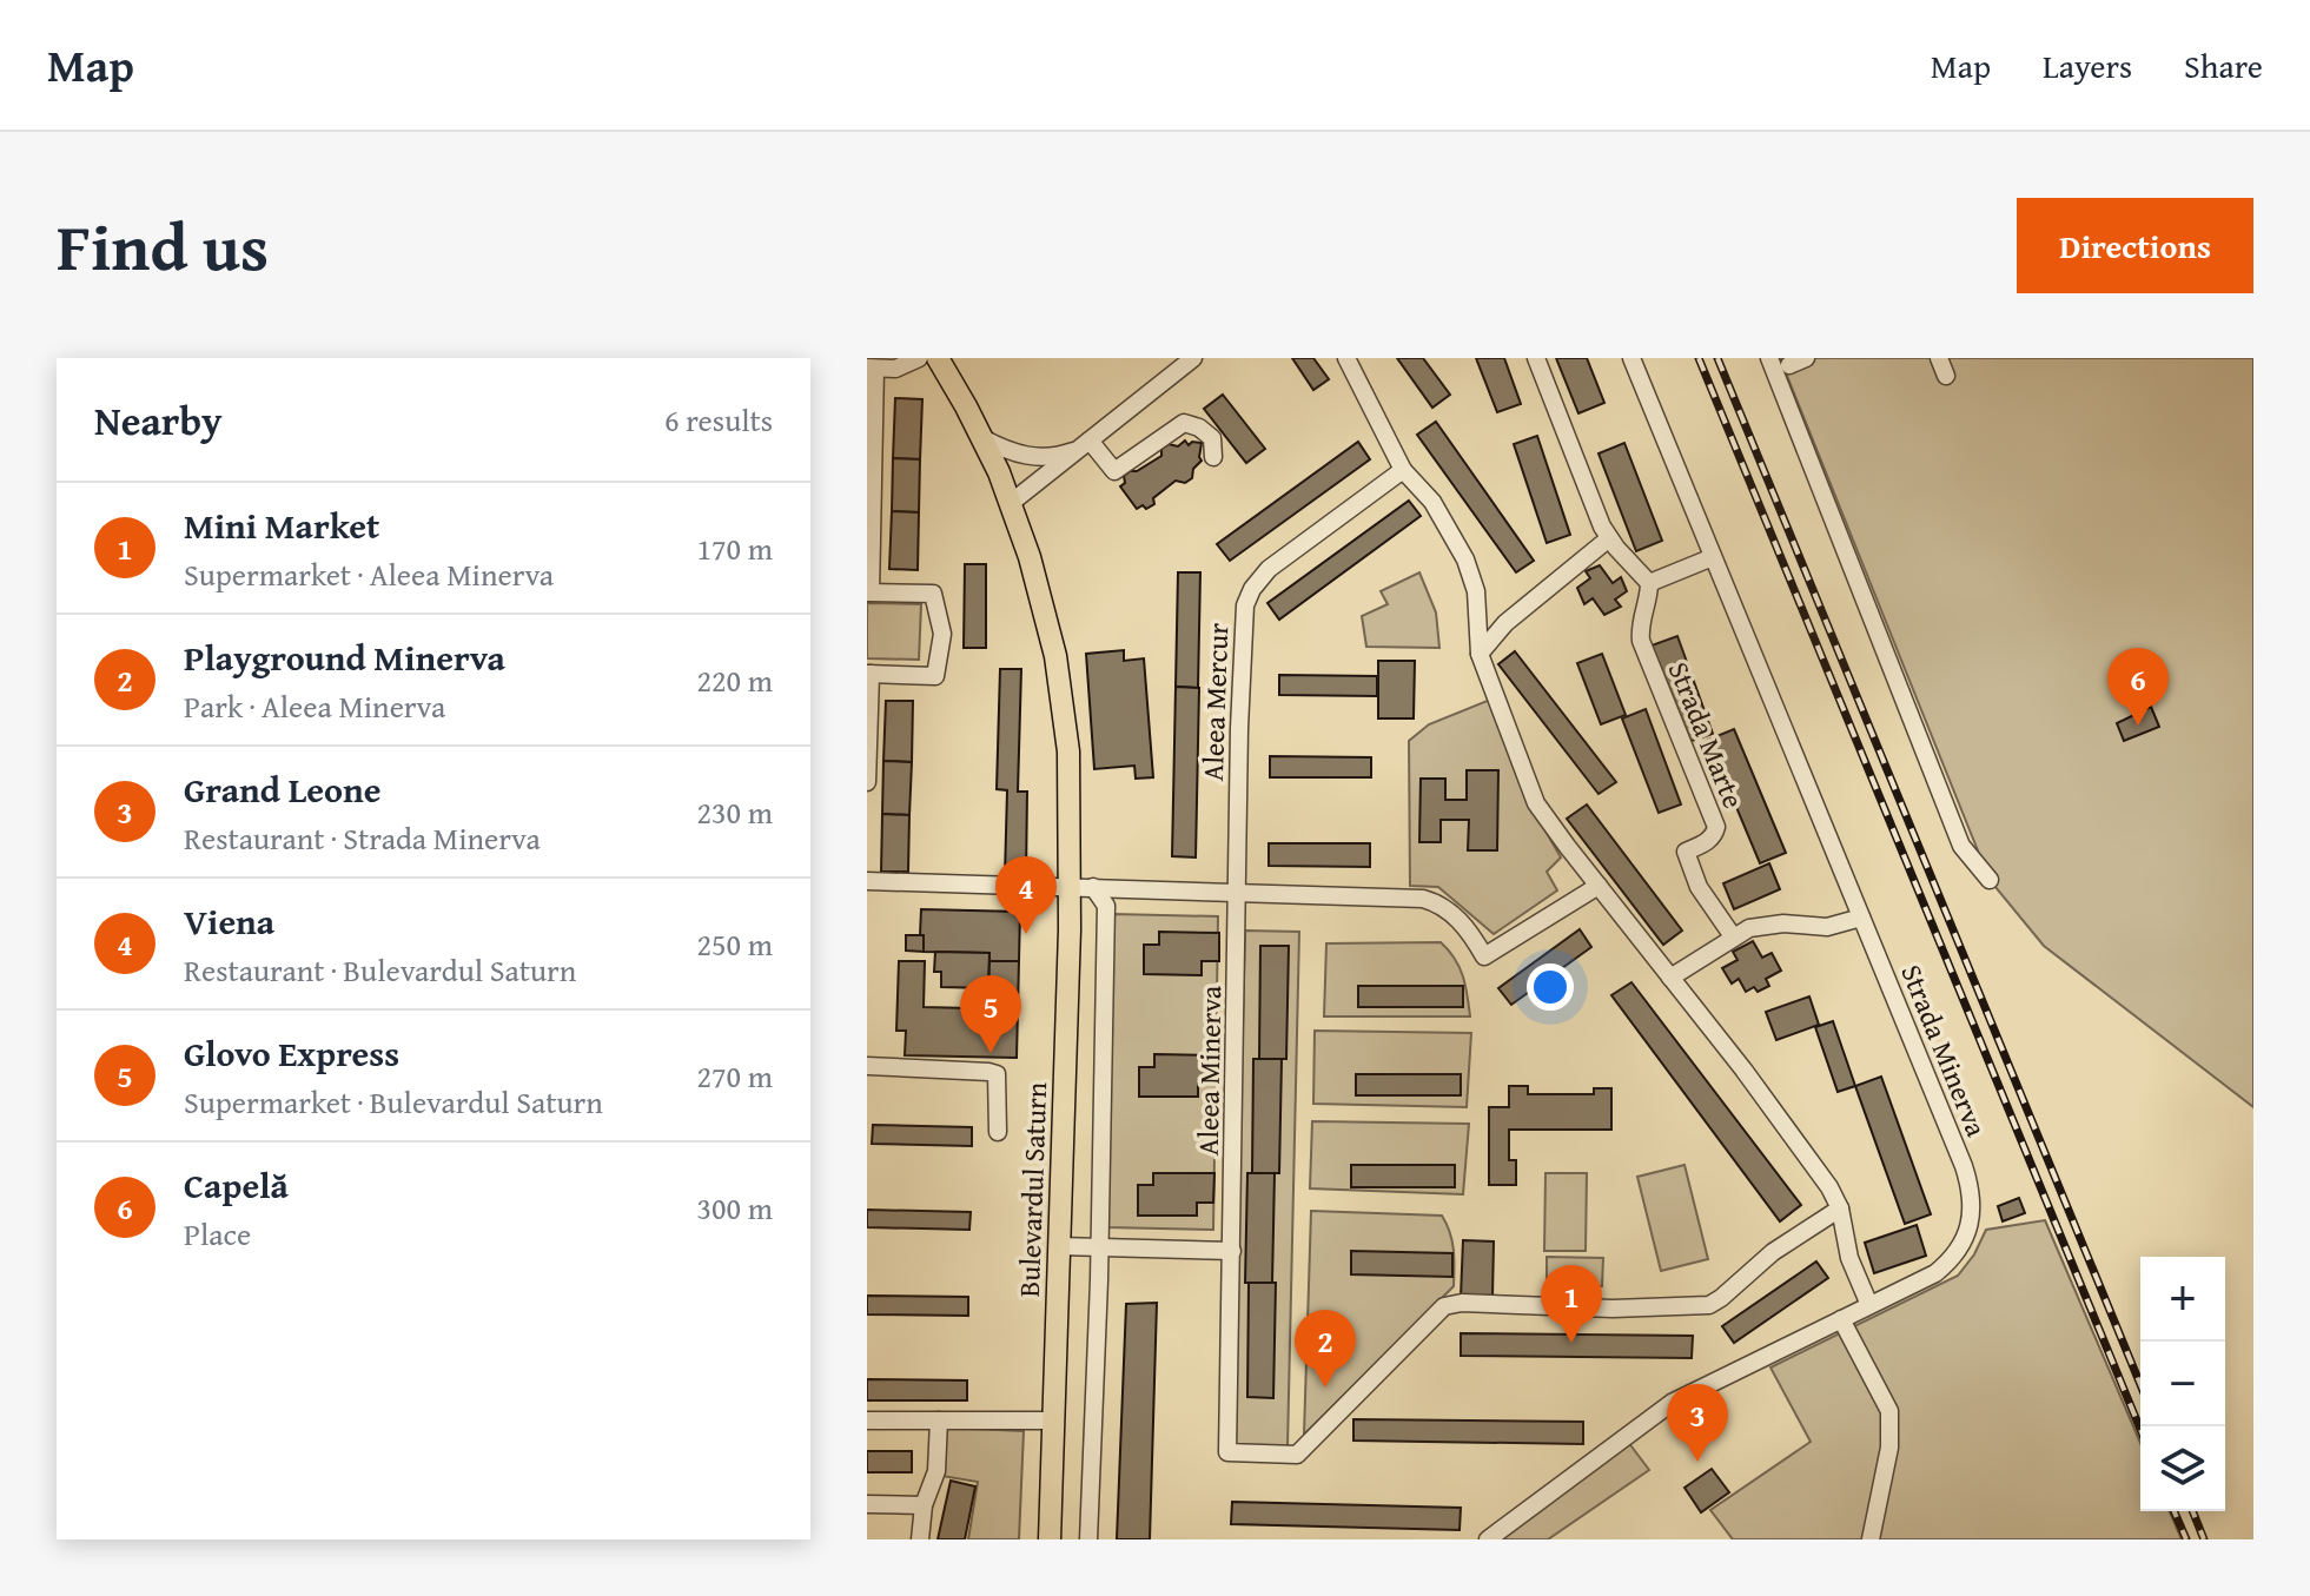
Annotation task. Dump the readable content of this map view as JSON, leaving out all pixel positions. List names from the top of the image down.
{
  "streets": {
    "main road": ["Bulevardul Saturn"],
    "street": [
      "Aleea Mercur",
      "Strada Marte",
      "Strada Minerva",
      "Aleea Minerva"
    ]
  },
  "crossings": [
    ["Aleea Mercur", "Aleea Minerva"]
  ],
  "page": {
    "header": "Map",
    "nav": ["Map", "Layers", "Share"],
    "title": "Find us",
    "buttons": "Directions",
    "heading": ["Nearby", "6 results"],
    "list": [
      {
        "mark": "1",
        "name": "Mini Market",
        "note": "Supermarket · Aleea Minerva",
        "value": "170 m"
      },
      {
        "mark": "2",
        "name": "Playground Minerva",
        "note": "Park · Aleea Minerva",
        "value": "220 m"
      },
      {
        "mark": "3",
        "name": "Grand Leone",
        "note": "Restaurant · Strada Minerva",
        "value": "230 m"
      },
      {
        "mark": "4",
        "name": "Viena",
        "note": "Restaurant · Bulevardul Saturn",
        "value": "250 m"
      },
      {
        "mark": "5",
        "name": "Glovo Express",
        "note": "Supermarket · Bulevardul Saturn",
        "value": "270 m"
      },
      {
        "mark": "6",
        "name": "Capelă",
        "note": "Place",
        "value": "300 m"
      }
    ],
    "pins": [
      "6",
      "4",
      "5",
      "1",
      "2",
      "3"
    ],
    "map_buttons": ["+", "−"]
  }
}
